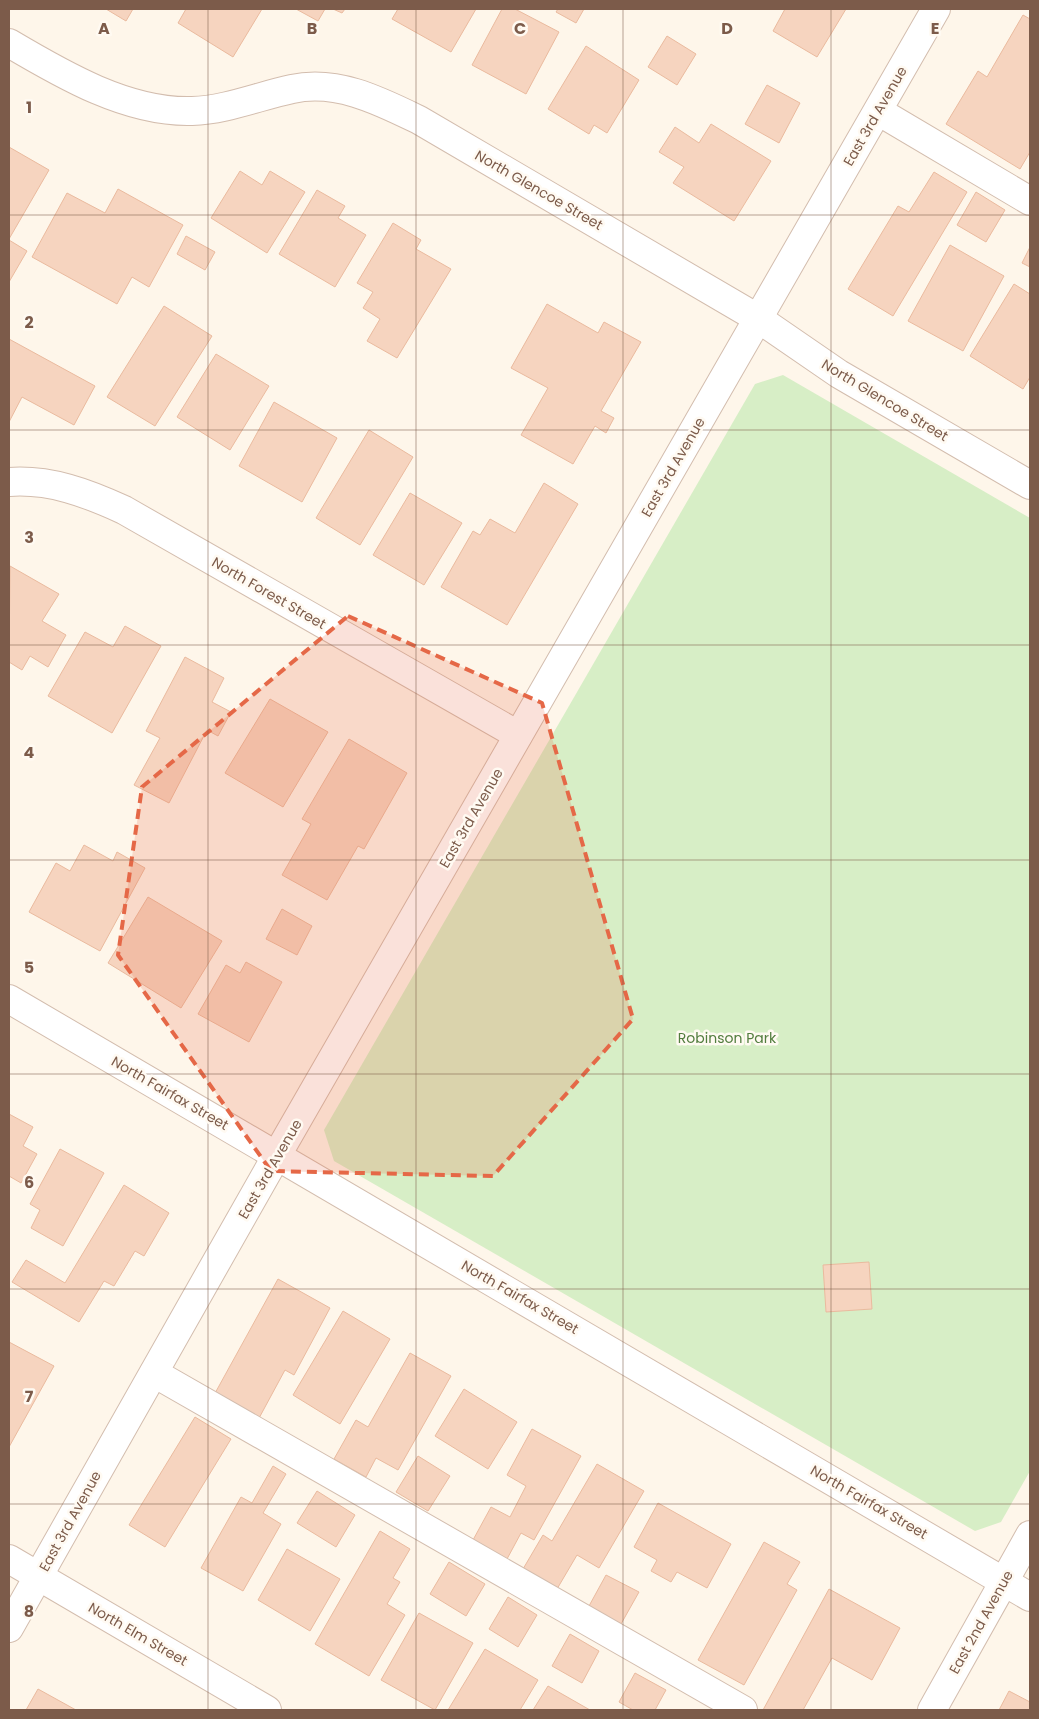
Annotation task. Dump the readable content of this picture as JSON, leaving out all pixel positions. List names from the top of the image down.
{
  "streets": {
    "street": [
      "East 3rd Avenue",
      "North Glencoe Street",
      "North Forest Street",
      "North Fairfax Street",
      "East 2nd Avenue",
      "North Elm Street"
    ]
  },
  "crossings": [
    ["East 3rd Avenue", "North Glencoe Street"],
    ["East 3rd Avenue", "North Forest Street"],
    ["East 3rd Avenue", "North Fairfax Street"],
    ["East 3rd Avenue", "North Elm Street"],
    ["North Fairfax Street", "East 2nd Avenue"]
  ],
  "parks": ["Robinson Park"],
  "grid": {
    "columns": [
      "A",
      "B",
      "C",
      "D",
      "E"
    ],
    "rows": [
      "1",
      "2",
      "3",
      "4",
      "5",
      "6",
      "7",
      "8"
    ]
  }
}
